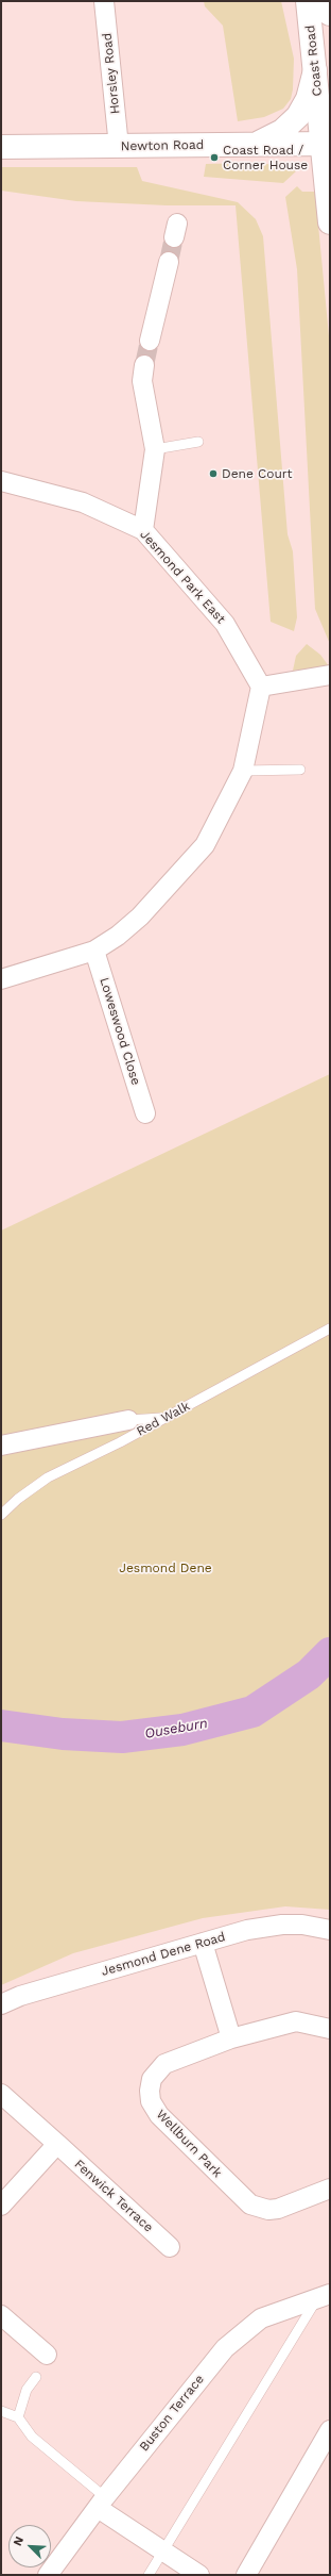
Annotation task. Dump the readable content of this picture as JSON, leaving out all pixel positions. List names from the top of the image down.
{
  "streets": {
    "main road": ["Coast Road", "Newton Road"],
    "street": [
      "Horsley Road",
      "Jesmond Park East",
      "Loweswood Close",
      "Jesmond Dene Road",
      "Wellburn Park",
      "Fenwick Terrace",
      "Buston Terrace"
    ],
    "lane": ["Red Walk"]
  },
  "crossings": [
    ["Coast Road", "Newton Road"],
    ["Horsley Road", "Newton Road"]
  ],
  "water": ["Ouseburn"],
  "parks": ["Jesmond Dene"],
  "places": ["Coast Road / Corner House", "Dene Court"],
  "north": "top left"
}
